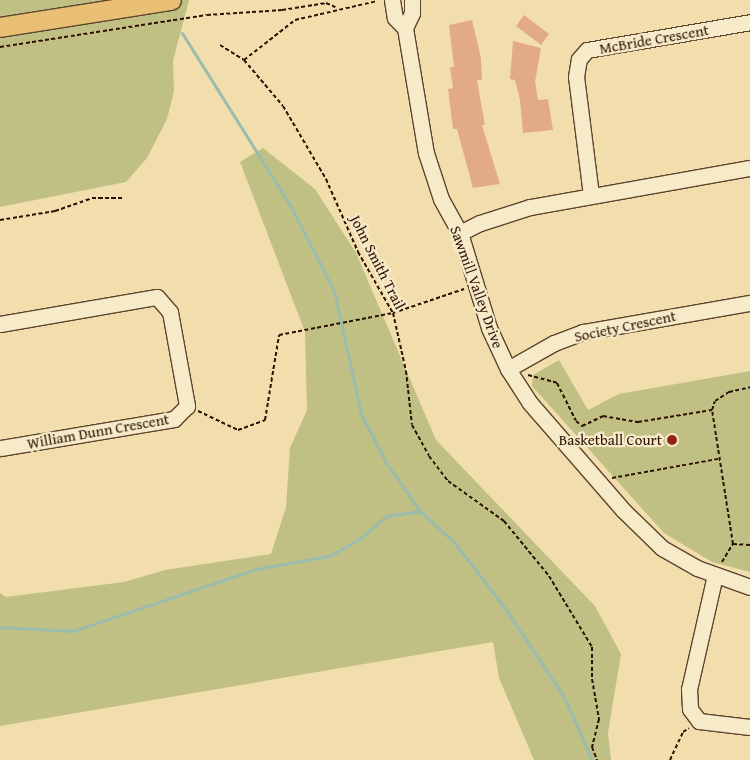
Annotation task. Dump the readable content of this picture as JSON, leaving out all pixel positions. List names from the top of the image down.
{
  "streets": {
    "street": [
      "McBride Crescent",
      "Sawmill Valley Drive",
      "Society Crescent",
      "William Dunn Crescent"
    ],
    "path": ["John Smith Trail"]
  },
  "crossings": [
    ["Sawmill Valley Drive", "Society Crescent"]
  ],
  "places": ["Basketball Court"]
}
